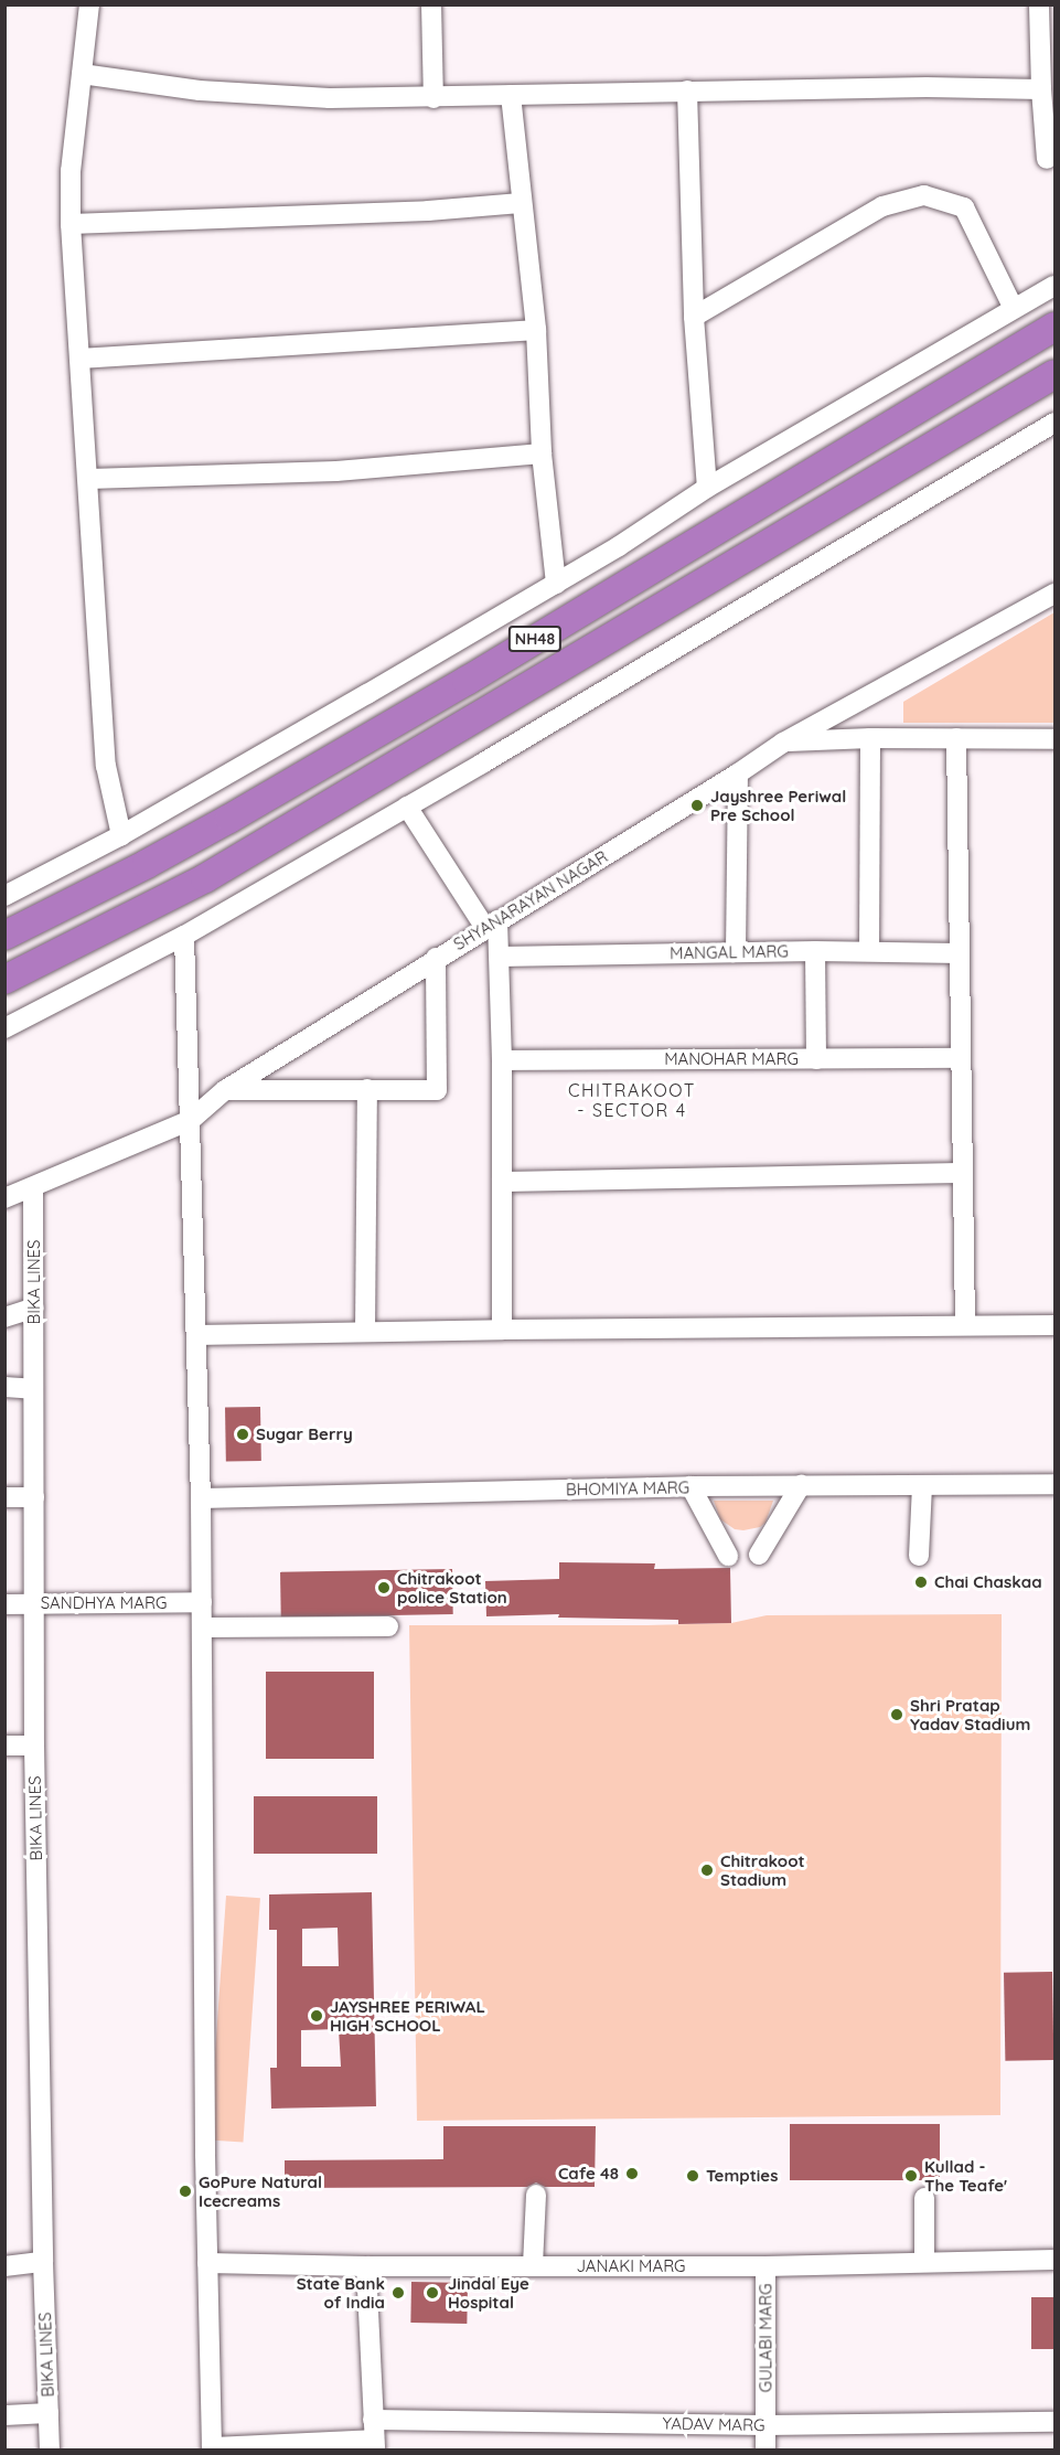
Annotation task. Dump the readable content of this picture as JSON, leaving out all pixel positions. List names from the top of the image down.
{
  "streets": {
    "highway": ["NH48"],
    "street": [
      "SHYANARAYAN NAGAR",
      "MANGAL MARG",
      "MANOHAR MARG",
      "BIKA LINES",
      "BHOMIYA MARG",
      "SANDHYA MARG",
      "JANAKI MARG",
      "GULABI MARG",
      "YADAV MARG"
    ]
  },
  "crossings": [
    ["SHYANARAYAN NAGAR", "BIKA LINES"],
    ["BIKA LINES", "SANDHYA MARG"],
    ["JANAKI MARG", "GULABI MARG"],
    ["GULABI MARG", "YADAV MARG"]
  ],
  "districts": ["CHITRAKOOT - SECTOR 4"],
  "places": [
    "Jayshree Periwal Pre School",
    "Sugar Berry",
    "Chai Chaskaa",
    "Chitrakoot police Station",
    "Shri Pratap Yadav Stadium",
    "Chitrakoot Stadium",
    "JAYSHREE PERIWAL HIGH SCHOOL",
    "Cafe 48",
    "Tempties",
    "Kullad - The Teafe'",
    "GoPure Natural Icecreams",
    "State Bank of India",
    "Jindal Eye Hospital"
  ]
}
